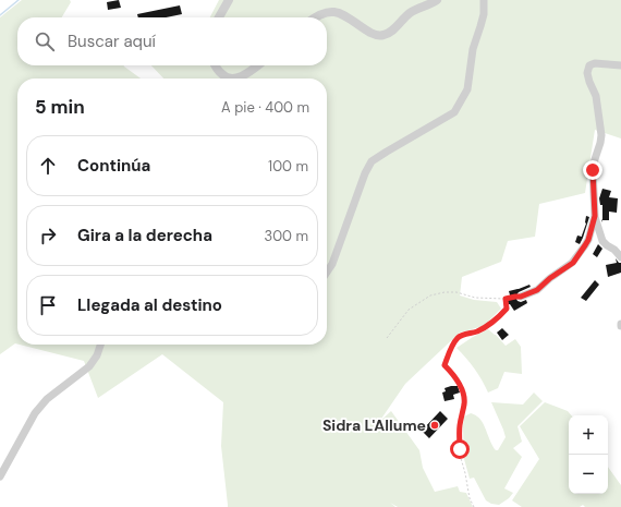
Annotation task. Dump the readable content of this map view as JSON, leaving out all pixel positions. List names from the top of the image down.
{
  "places": ["Sidra L'Allume"],
  "page": {
    "search": "Buscar aquí",
    "heading": ["5 min", "A pie · 400 m"],
    "list": [
      ["Continúa", "100 m"],
      ["Gira a la derecha", "300 m"],
      "Llegada al destino"
    ],
    "map_buttons": ["+", "−"]
  }
}
